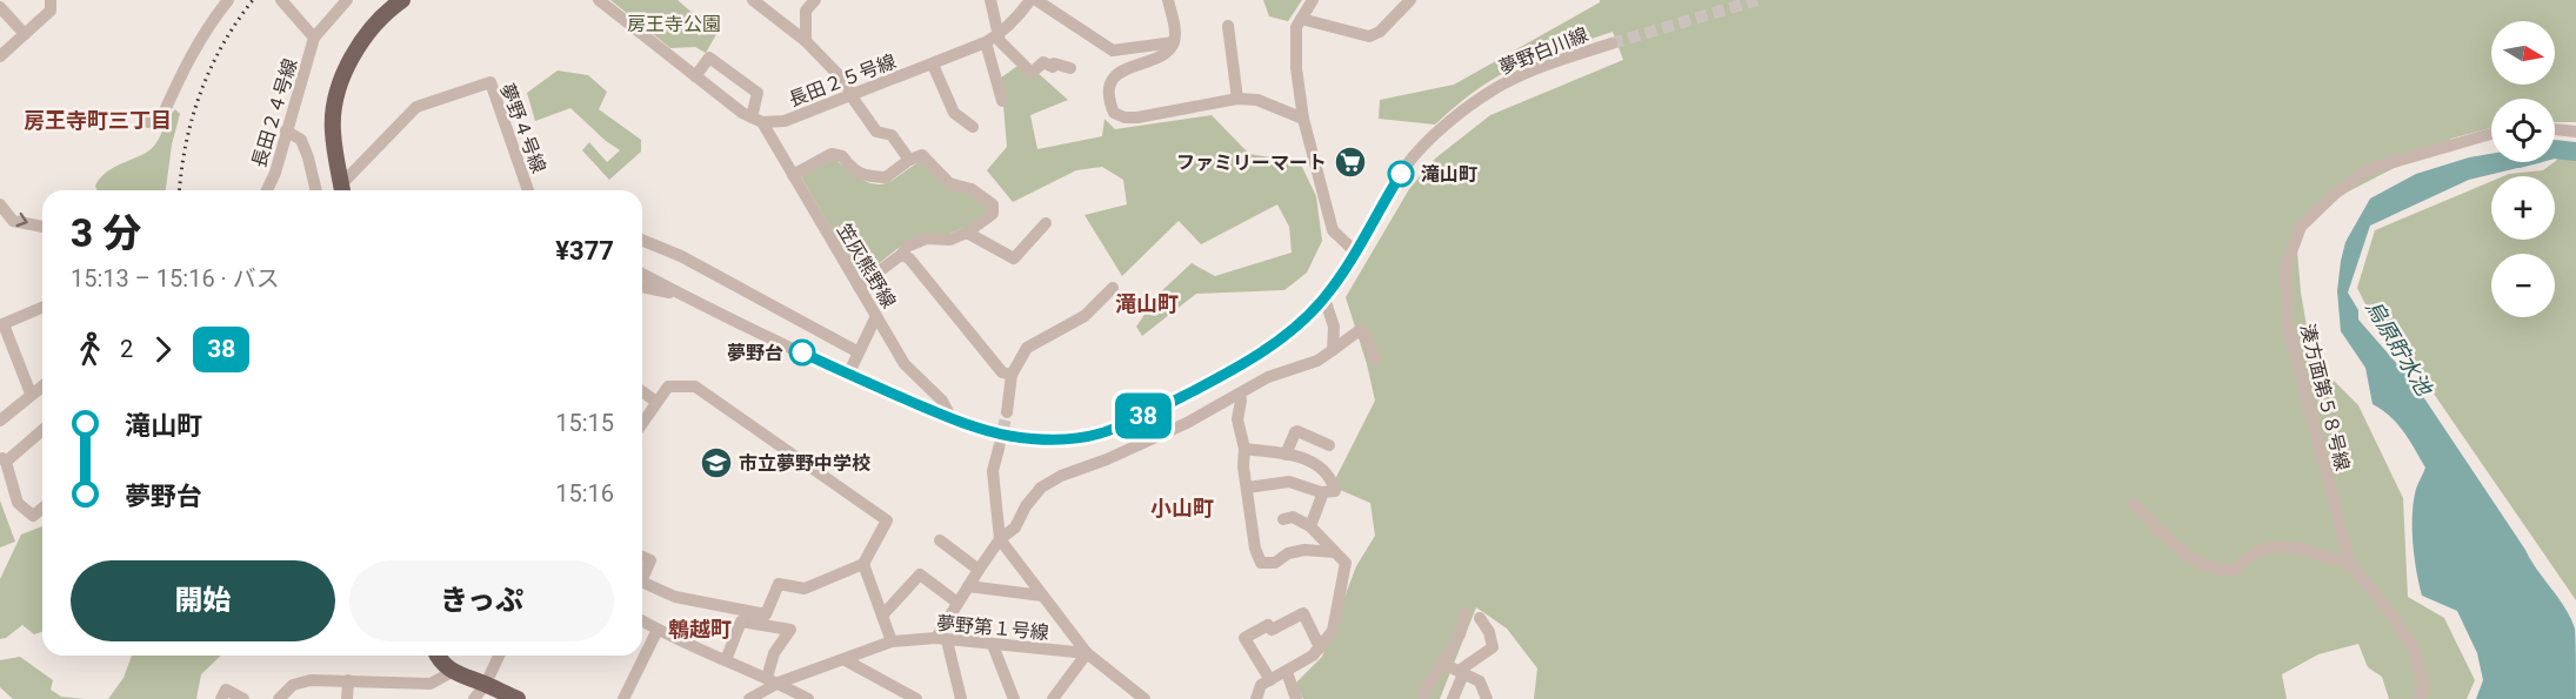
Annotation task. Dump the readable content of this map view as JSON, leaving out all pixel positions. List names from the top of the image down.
{
  "streets": {
    "street": [
      "夢野白川線",
      "長田２５号線",
      "長田２４号線",
      "夢野４号線",
      "笠灰熊野線",
      "湊方面第５８号線",
      "夢野第１号線"
    ]
  },
  "crossings": [
    ["夢野白川線", "笠灰熊野線"],
    ["長田２５号線", "笠灰熊野線"]
  ],
  "districts": [
    "房王寺町三丁目",
    "滝山町",
    "小山町",
    "鵯越町"
  ],
  "water": ["烏原貯水池"],
  "parks": ["房王寺公園"],
  "places": {
    "supermarket": ["ファミリーマート"],
    "other": ["滝山町", "夢野台"],
    "school or university": ["市立夢野中学校"]
  },
  "lines": ["bus line 38"],
  "north": "right",
  "page": {
    "on_map": "38",
    "map_buttons": ["+", "−"],
    "heading": ["3 分", "15:13 – 15:16 · バス", "¥377"],
    "legs": ["2", "38"],
    "list": [
      {
        "name": "滝山町",
        "value": "15:15"
      },
      {
        "name": "夢野台",
        "value": "15:16"
      }
    ],
    "buttons": ["開始", "きっぷ"]
  }
}
